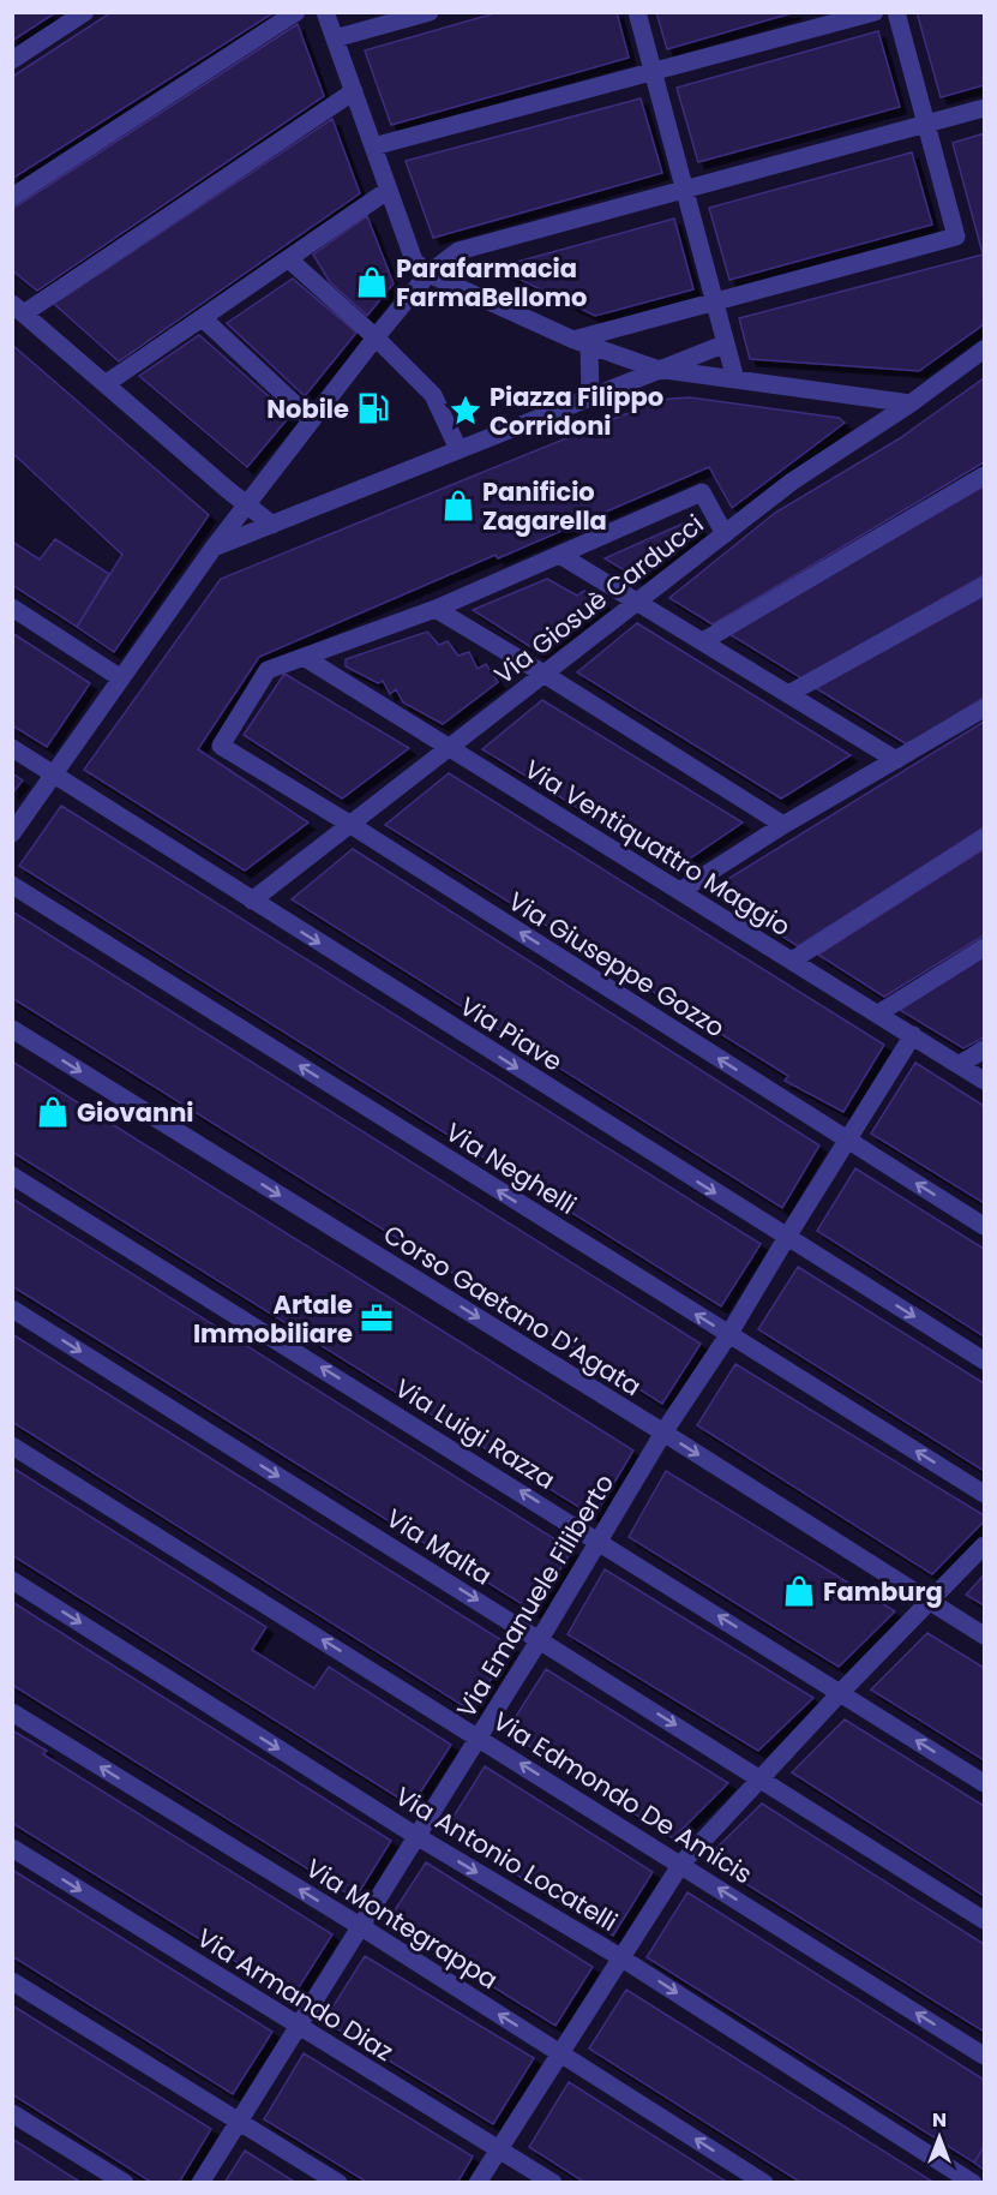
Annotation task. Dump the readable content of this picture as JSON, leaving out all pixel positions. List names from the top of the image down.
{
  "streets": {
    "street": [
      "Via Giosuè Carducci",
      "Via Ventiquattro Maggio",
      "Via Giuseppe Gozzo",
      "Via Piave",
      "Via Neghelli",
      "Corso Gaetano D'Agata",
      "Via Luigi Razza",
      "Via Malta",
      "Via Emanuele Filiberto",
      "Via Edmondo De Amicis",
      "Via Antonio Locatelli",
      "Via Montegrappa",
      "Via Armando Diaz"
    ]
  },
  "crossings": [
    ["Via Giosuè Carducci", "Via Ventiquattro Maggio"],
    ["Via Giosuè Carducci", "Via Giuseppe Gozzo"],
    ["Via Giosuè Carducci", "Via Piave"],
    ["Via Ventiquattro Maggio", "Via Giuseppe Gozzo"],
    ["Via Ventiquattro Maggio", "Via Emanuele Filiberto"],
    ["Via Giuseppe Gozzo", "Via Emanuele Filiberto"],
    ["Via Piave", "Via Emanuele Filiberto"],
    ["Via Neghelli", "Via Emanuele Filiberto"],
    ["Corso Gaetano D'Agata", "Via Emanuele Filiberto"],
    ["Via Luigi Razza", "Via Emanuele Filiberto"],
    ["Via Malta", "Via Emanuele Filiberto"],
    ["Via Emanuele Filiberto", "Via Edmondo De Amicis"],
    ["Via Emanuele Filiberto", "Via Antonio Locatelli"],
    ["Via Emanuele Filiberto", "Via Montegrappa"],
    ["Via Emanuele Filiberto", "Via Armando Diaz"]
  ],
  "one_way": [
    "Via Giuseppe Gozzo",
    "Via Piave",
    "Via Neghelli",
    "Corso Gaetano D'Agata",
    "Via Luigi Razza",
    "Via Malta",
    "Via Edmondo De Amicis",
    "Via Antonio Locatelli",
    "Via Montegrappa"
  ],
  "places": {
    "shop": [
      "Parafarmacia FarmaBellomo",
      "Panificio Zagarella",
      "Giovanni",
      "Famburg"
    ],
    "fuel station": ["Nobile"],
    "place": ["Piazza Filippo Corridoni"],
    "office": ["Artale Immobiliare"]
  },
  "north": "top"
}
